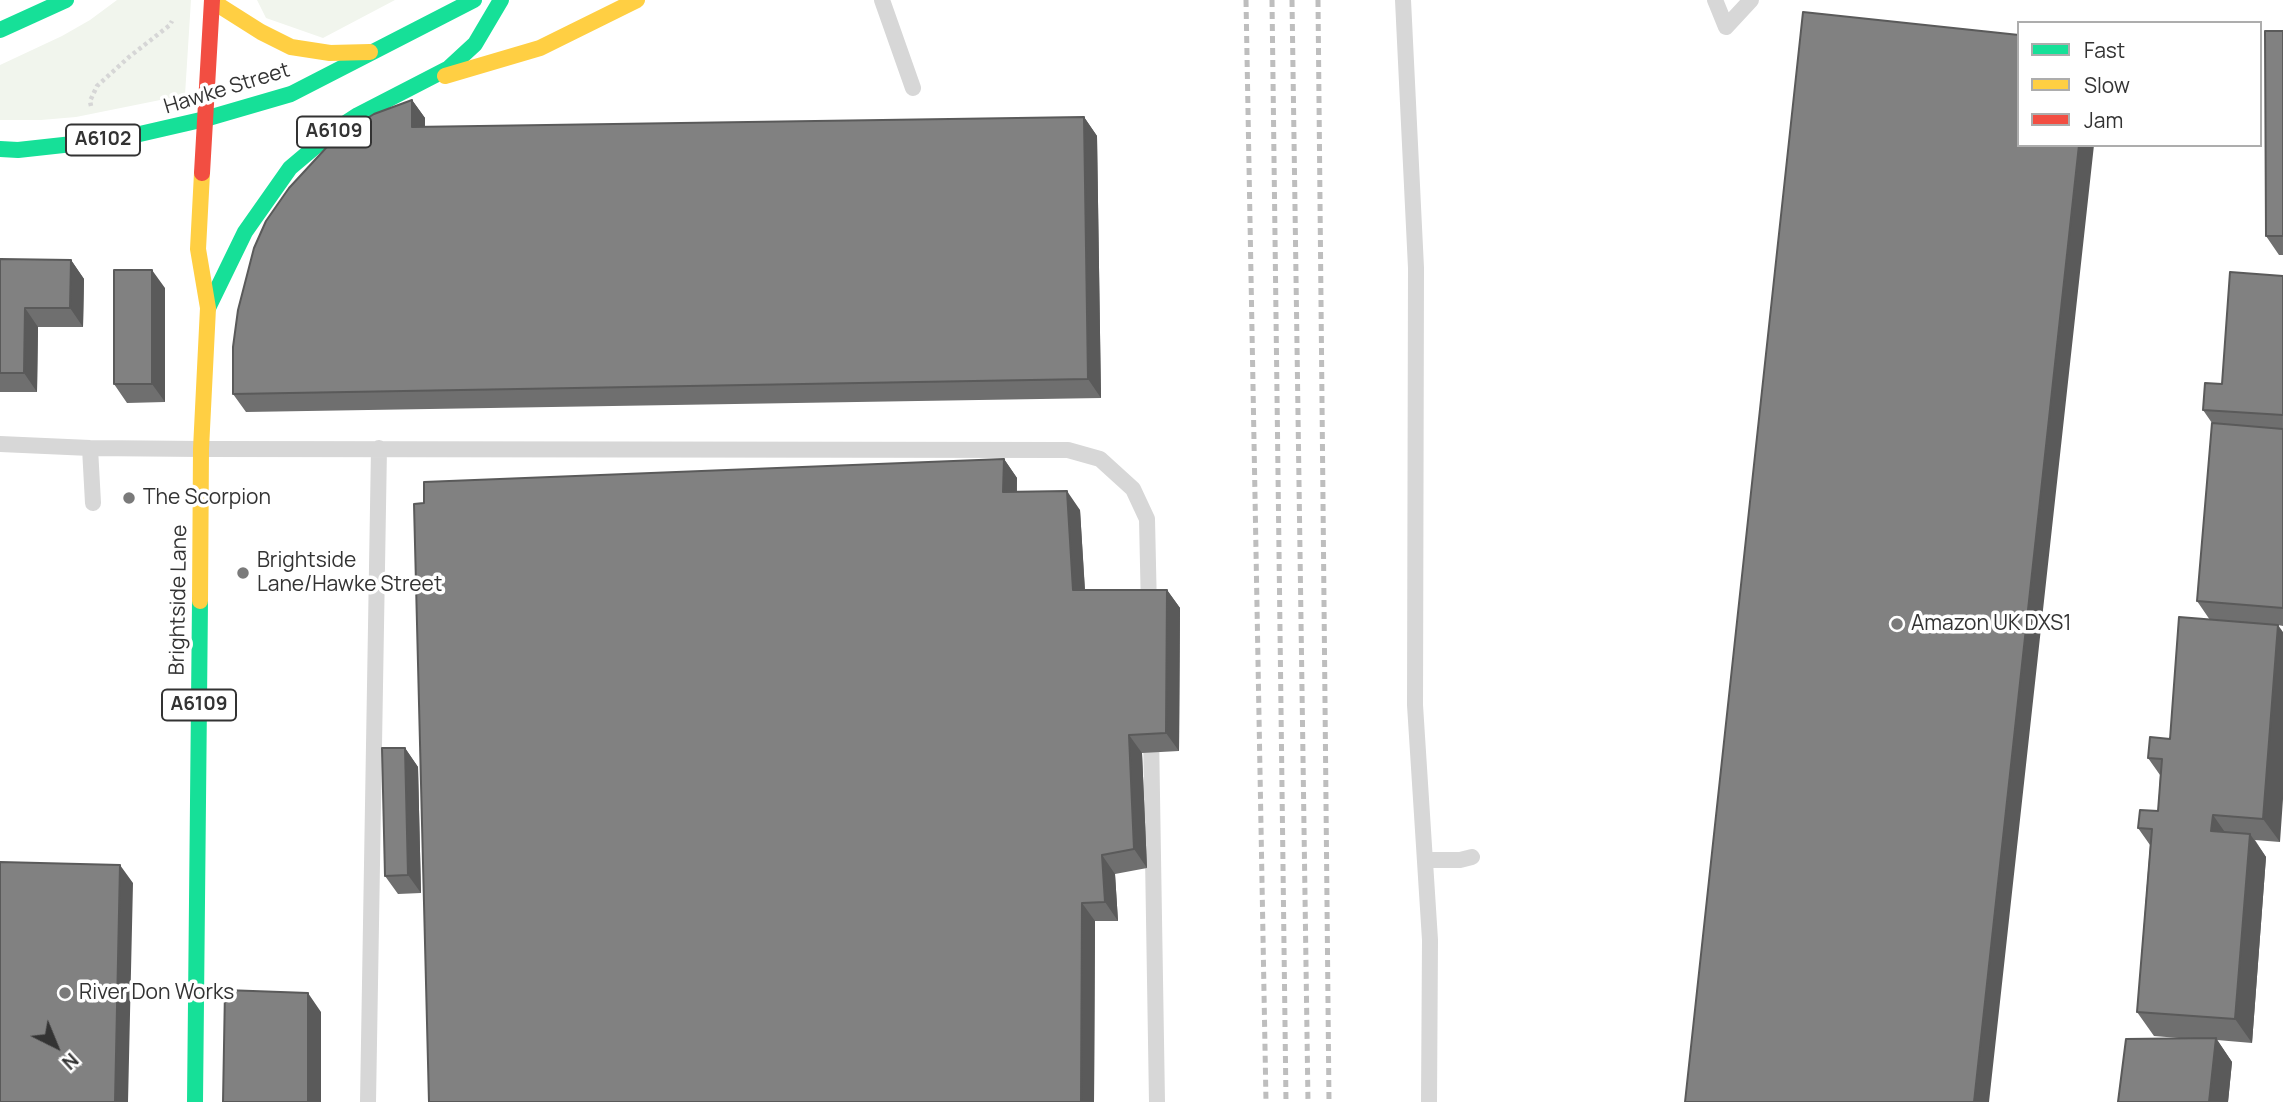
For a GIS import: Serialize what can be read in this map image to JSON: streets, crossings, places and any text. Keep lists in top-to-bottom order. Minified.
{"streets":{"main road":["Hawke Street","A6109","A6102","Brightside Lane"]},"crossings":[["Hawke Street","Brightside Lane"]],"places":["The Scorpion","Brightside Lane/Hawke Street","Amazon UK DXS1","River Don Works"],"legend":["Fast","Slow","Jam"],"north":"bottom right"}
